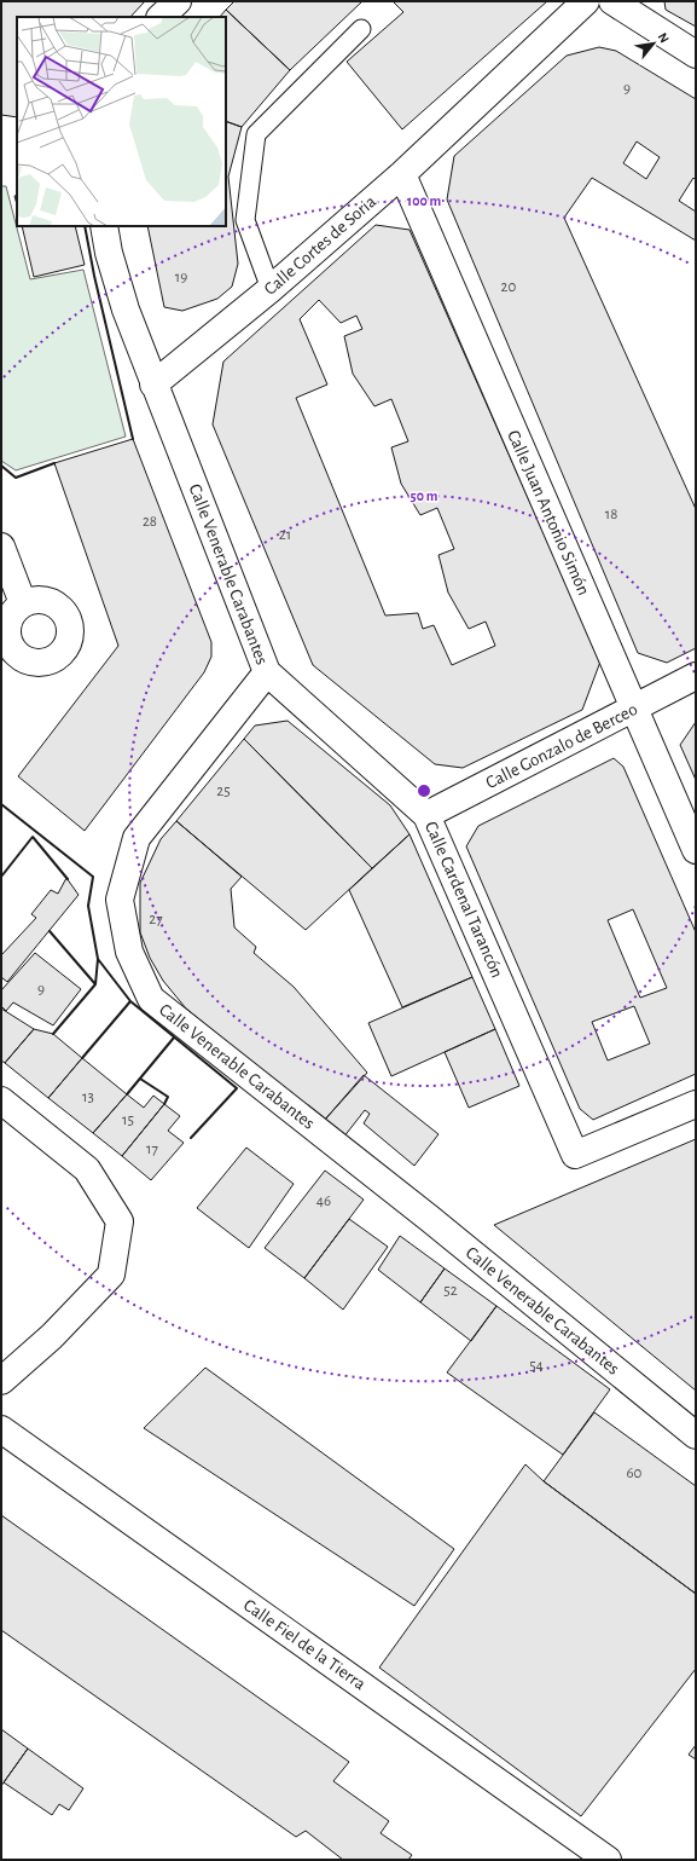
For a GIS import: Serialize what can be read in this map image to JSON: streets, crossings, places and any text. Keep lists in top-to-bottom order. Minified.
{"streets":{"street":["Calle Cortes de Soria","Calle Juan Antonio Simón","Calle Venerable Carabantes","Calle Gonzalo de Berceo","Calle Cardenal Tarancón","Calle Fiel de la Tierra"]},"crossings":[["Calle Cortes de Soria","Calle Juan Antonio Simón"],["Calle Cortes de Soria","Calle Venerable Carabantes"],["Calle Juan Antonio Simón","Calle Gonzalo de Berceo"],["Calle Venerable Carabantes","Calle Cardenal Tarancón"],["Calle Gonzalo de Berceo","Calle Cardenal Tarancón"]],"house_numbers":["9","19","20","18","28","21","25","27","9","13","15","17","46","52","54","60"],"north":"top right","rings":["100 m","50 m"]}
